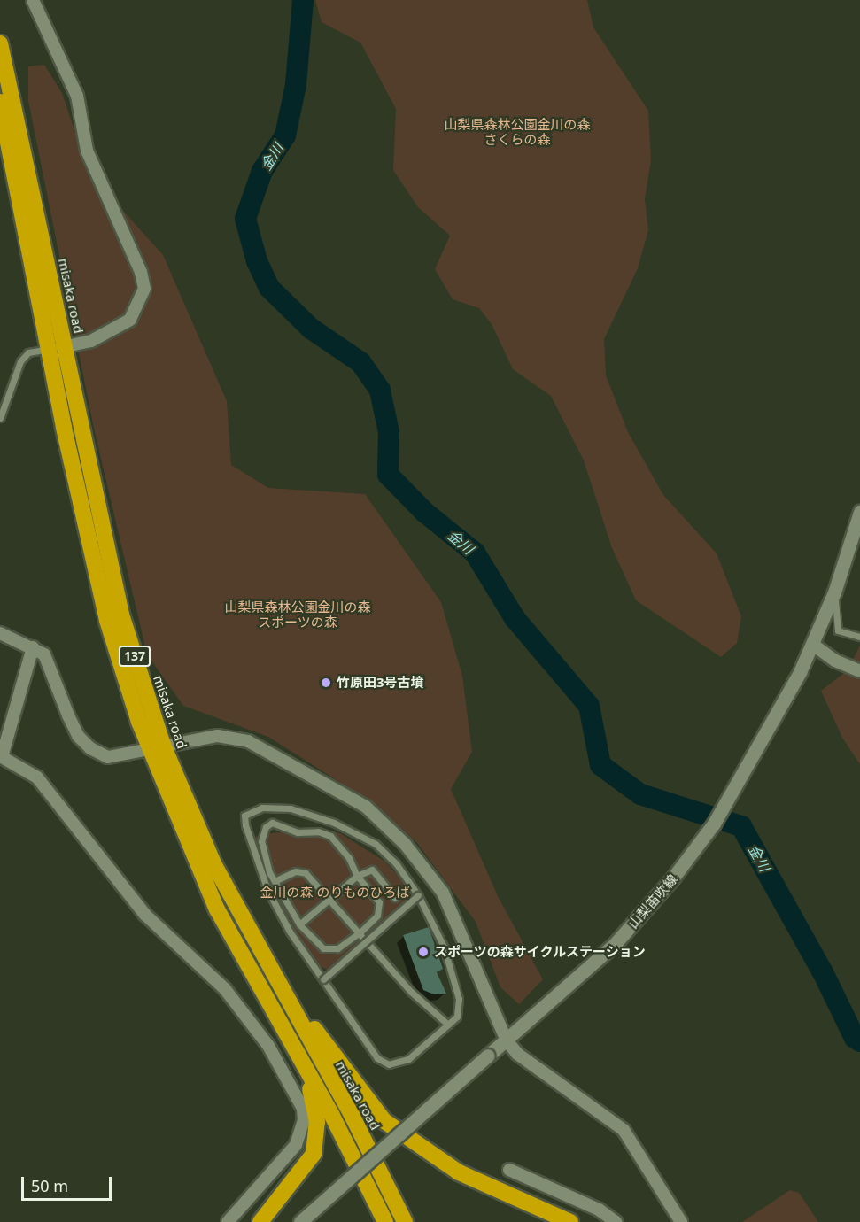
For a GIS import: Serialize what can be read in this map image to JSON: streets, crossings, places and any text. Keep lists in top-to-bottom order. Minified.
{"streets":{"highway":["misaka road","137"],"main road":["山梨笛吹線"]},"water":["金川"],"parks":["山梨県森林公園金川の森 さくらの森","山梨県森林公園金川の森 スポーツの森","金川の森 のりものひろば"],"places":["竹原田3号古墳","スポーツの森サイクルステーション"],"scale_bar":"50 m"}
